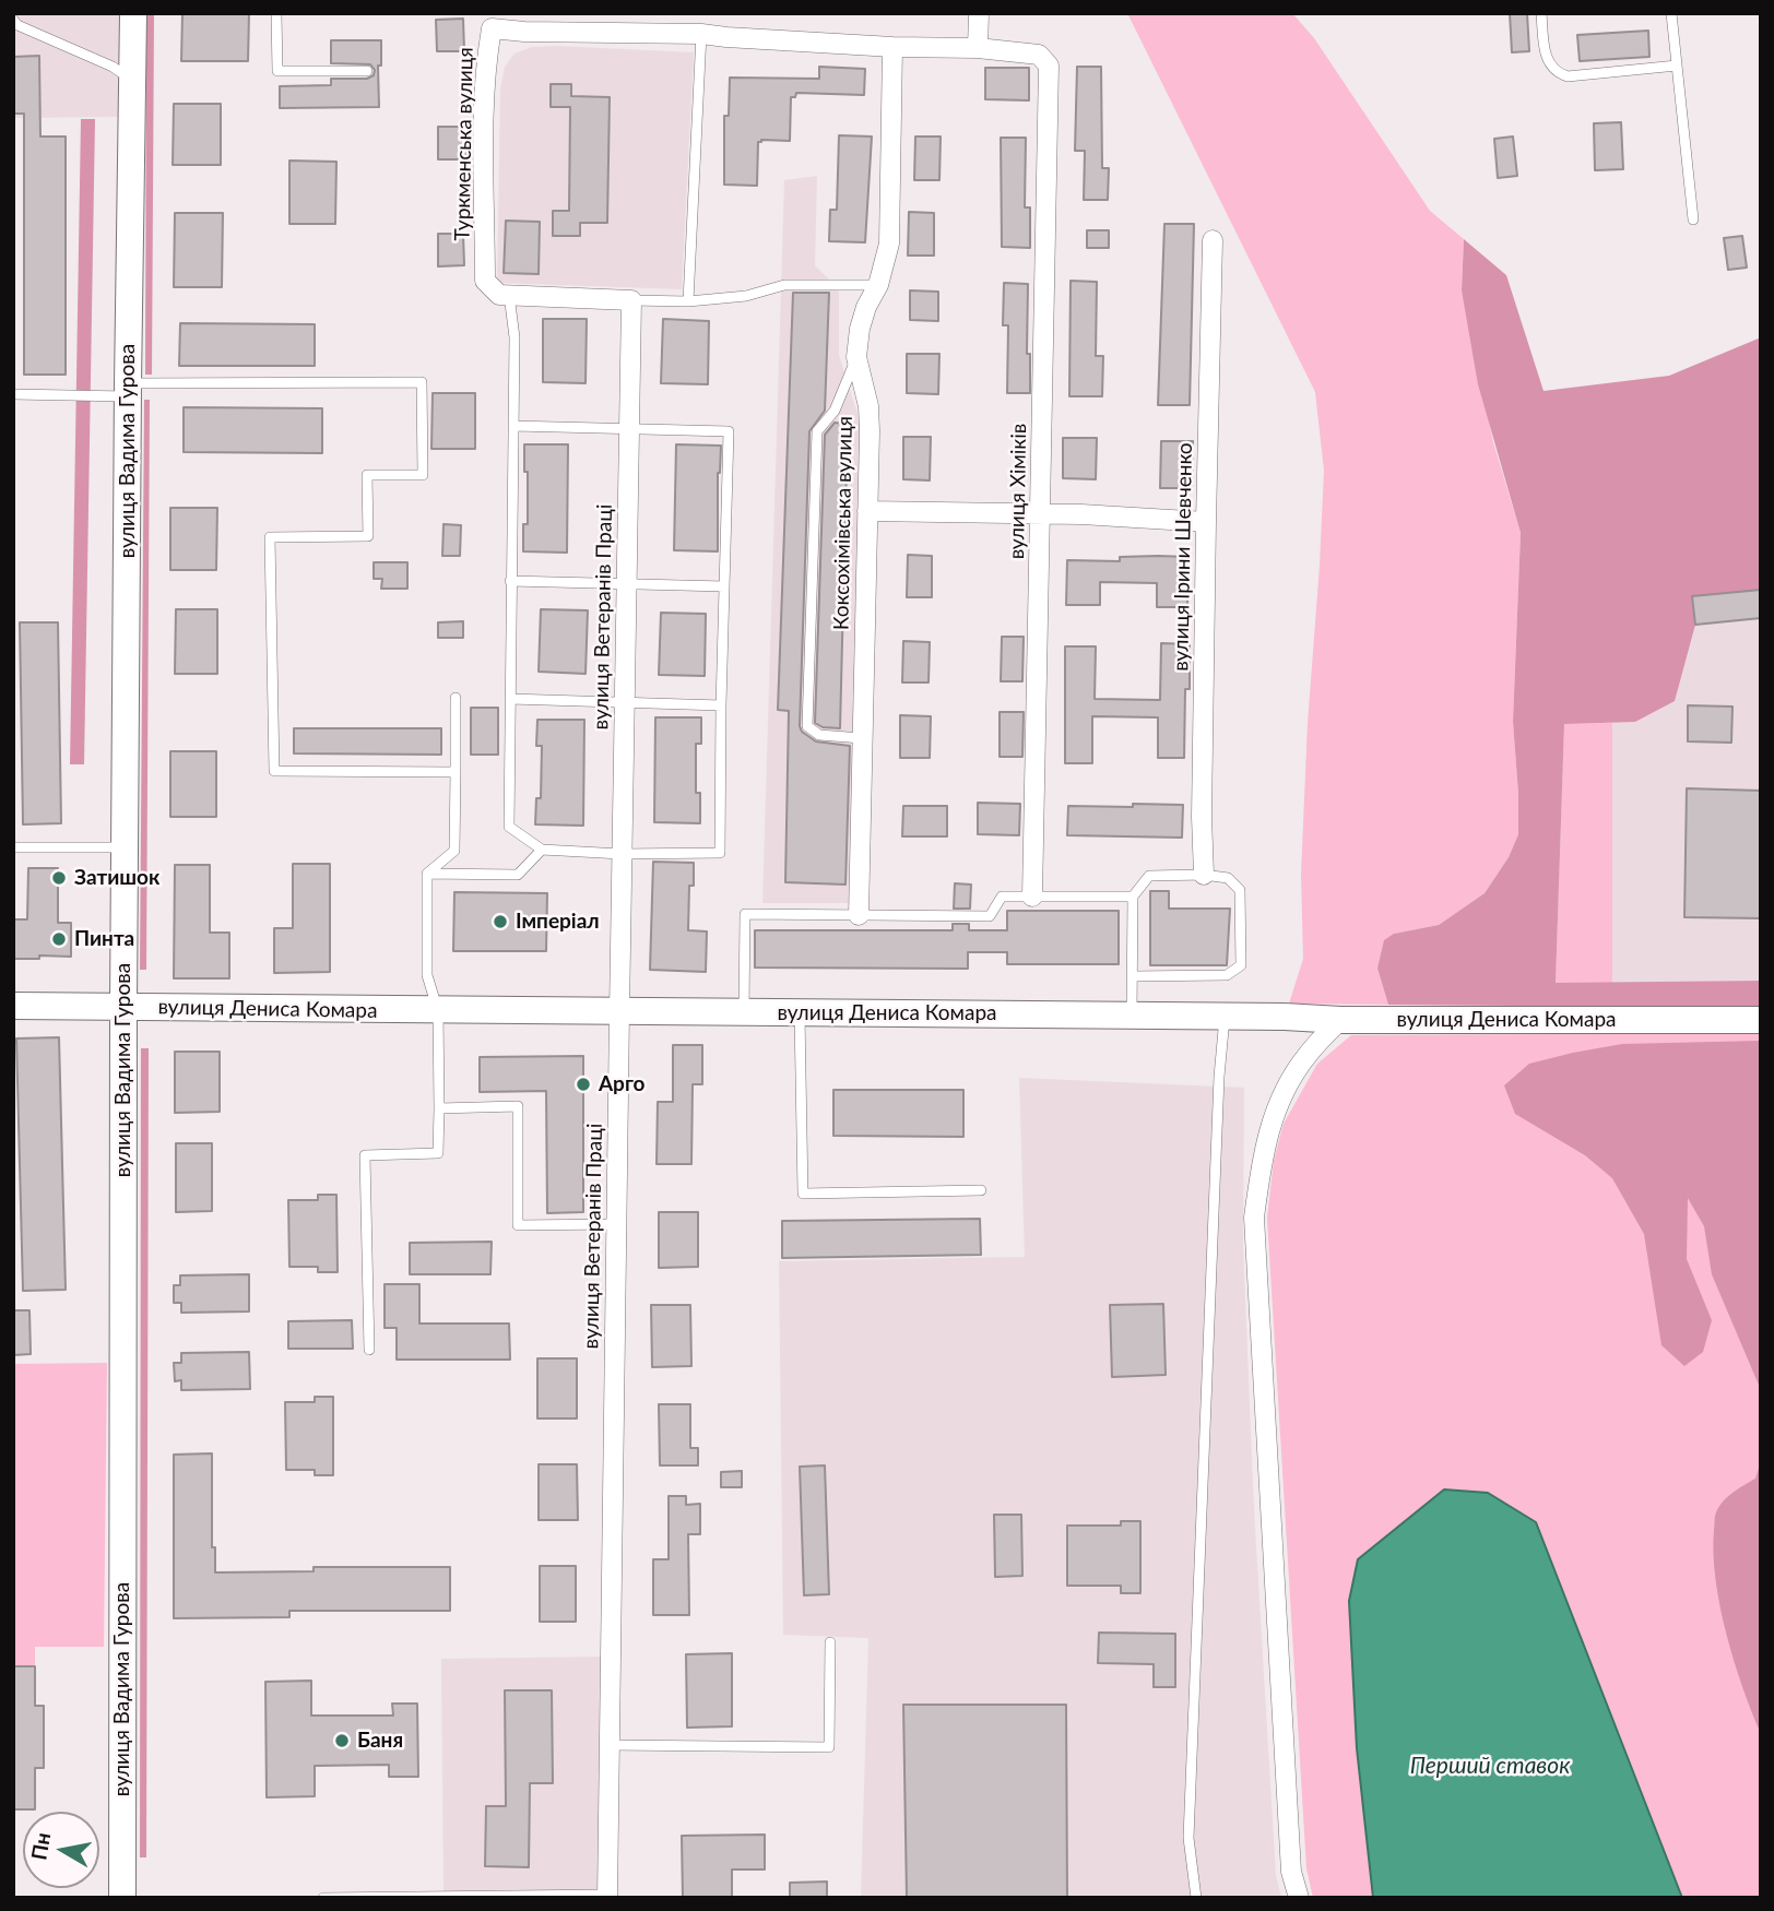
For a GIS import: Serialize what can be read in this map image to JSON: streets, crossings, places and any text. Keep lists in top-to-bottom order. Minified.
{"streets":{"street":["Туркменська вулиця","вулиця Вадима Гурова","вулиця Хіміків","Коксохімівська вулиця","вулиця Ірини Шевченко","вулиця Ветеранів Праці","вулиця Дениса Комара"]},"crossings":[["Туркменська вулиця","вулиця Хіміків"],["Туркменська вулиця","Коксохімівська вулиця"],["вулиця Вадима Гурова","вулиця Дениса Комара"],["вулиця Ветеранів Праці","вулиця Дениса Комара"]],"water":["Перший ставок"],"places":["Затишок","Імперіал","Пинта","Арго","Баня"],"north":"left"}
